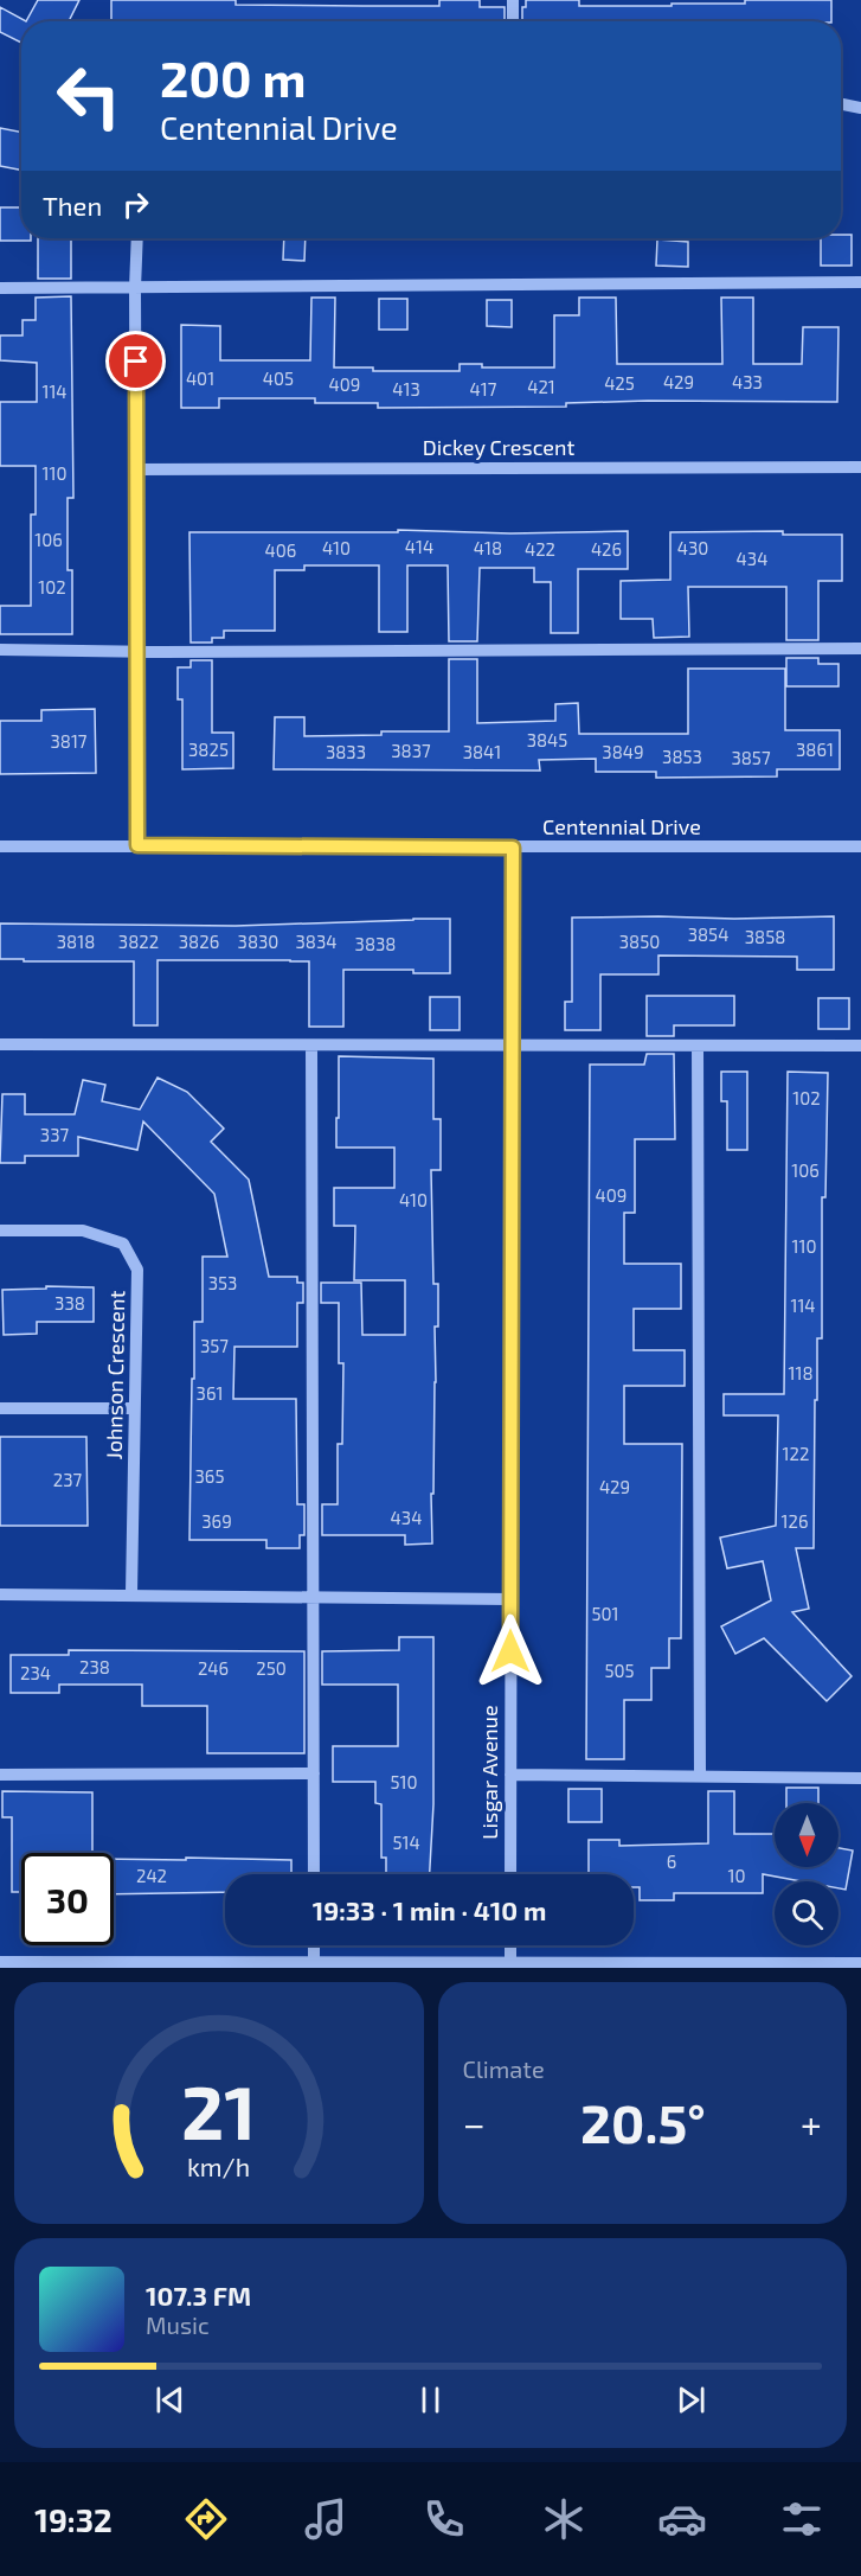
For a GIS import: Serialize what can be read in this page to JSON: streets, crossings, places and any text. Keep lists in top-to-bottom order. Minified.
{"streets":{"street":["Dickey Crescent","Centennial Drive","Johnson Crescent","Lisgar Avenue"]},"crossings":[["Centennial Drive","Lisgar Avenue"]],"house_numbers":["401","405","429","433","425","409","421","413","417","114","110","106","414","410","418","430","422","426","406","434","102","3845","3817","3825","3861","3837","3833","3841","3849","3853","3857","3854","3858","3818","3822","3826","3830","3834","3850","3838","102","337","106","409","410","110","353","338","114","357","118","361","122","365","237","429","434","369","126","501","238","246","250","505","234","510","514","6","242","10"],"north":"bottom","page":{"turn":["200 m","Centennial Drive"],"then":"Then","limit":"30","trip":"19:33 · 1 min · 410 m","tile":"Climate","heat":["−","20.5°","+"],"song":["107.3 FM","Music"],"tabs":"19:32","gauge":["21","km/h"]}}
